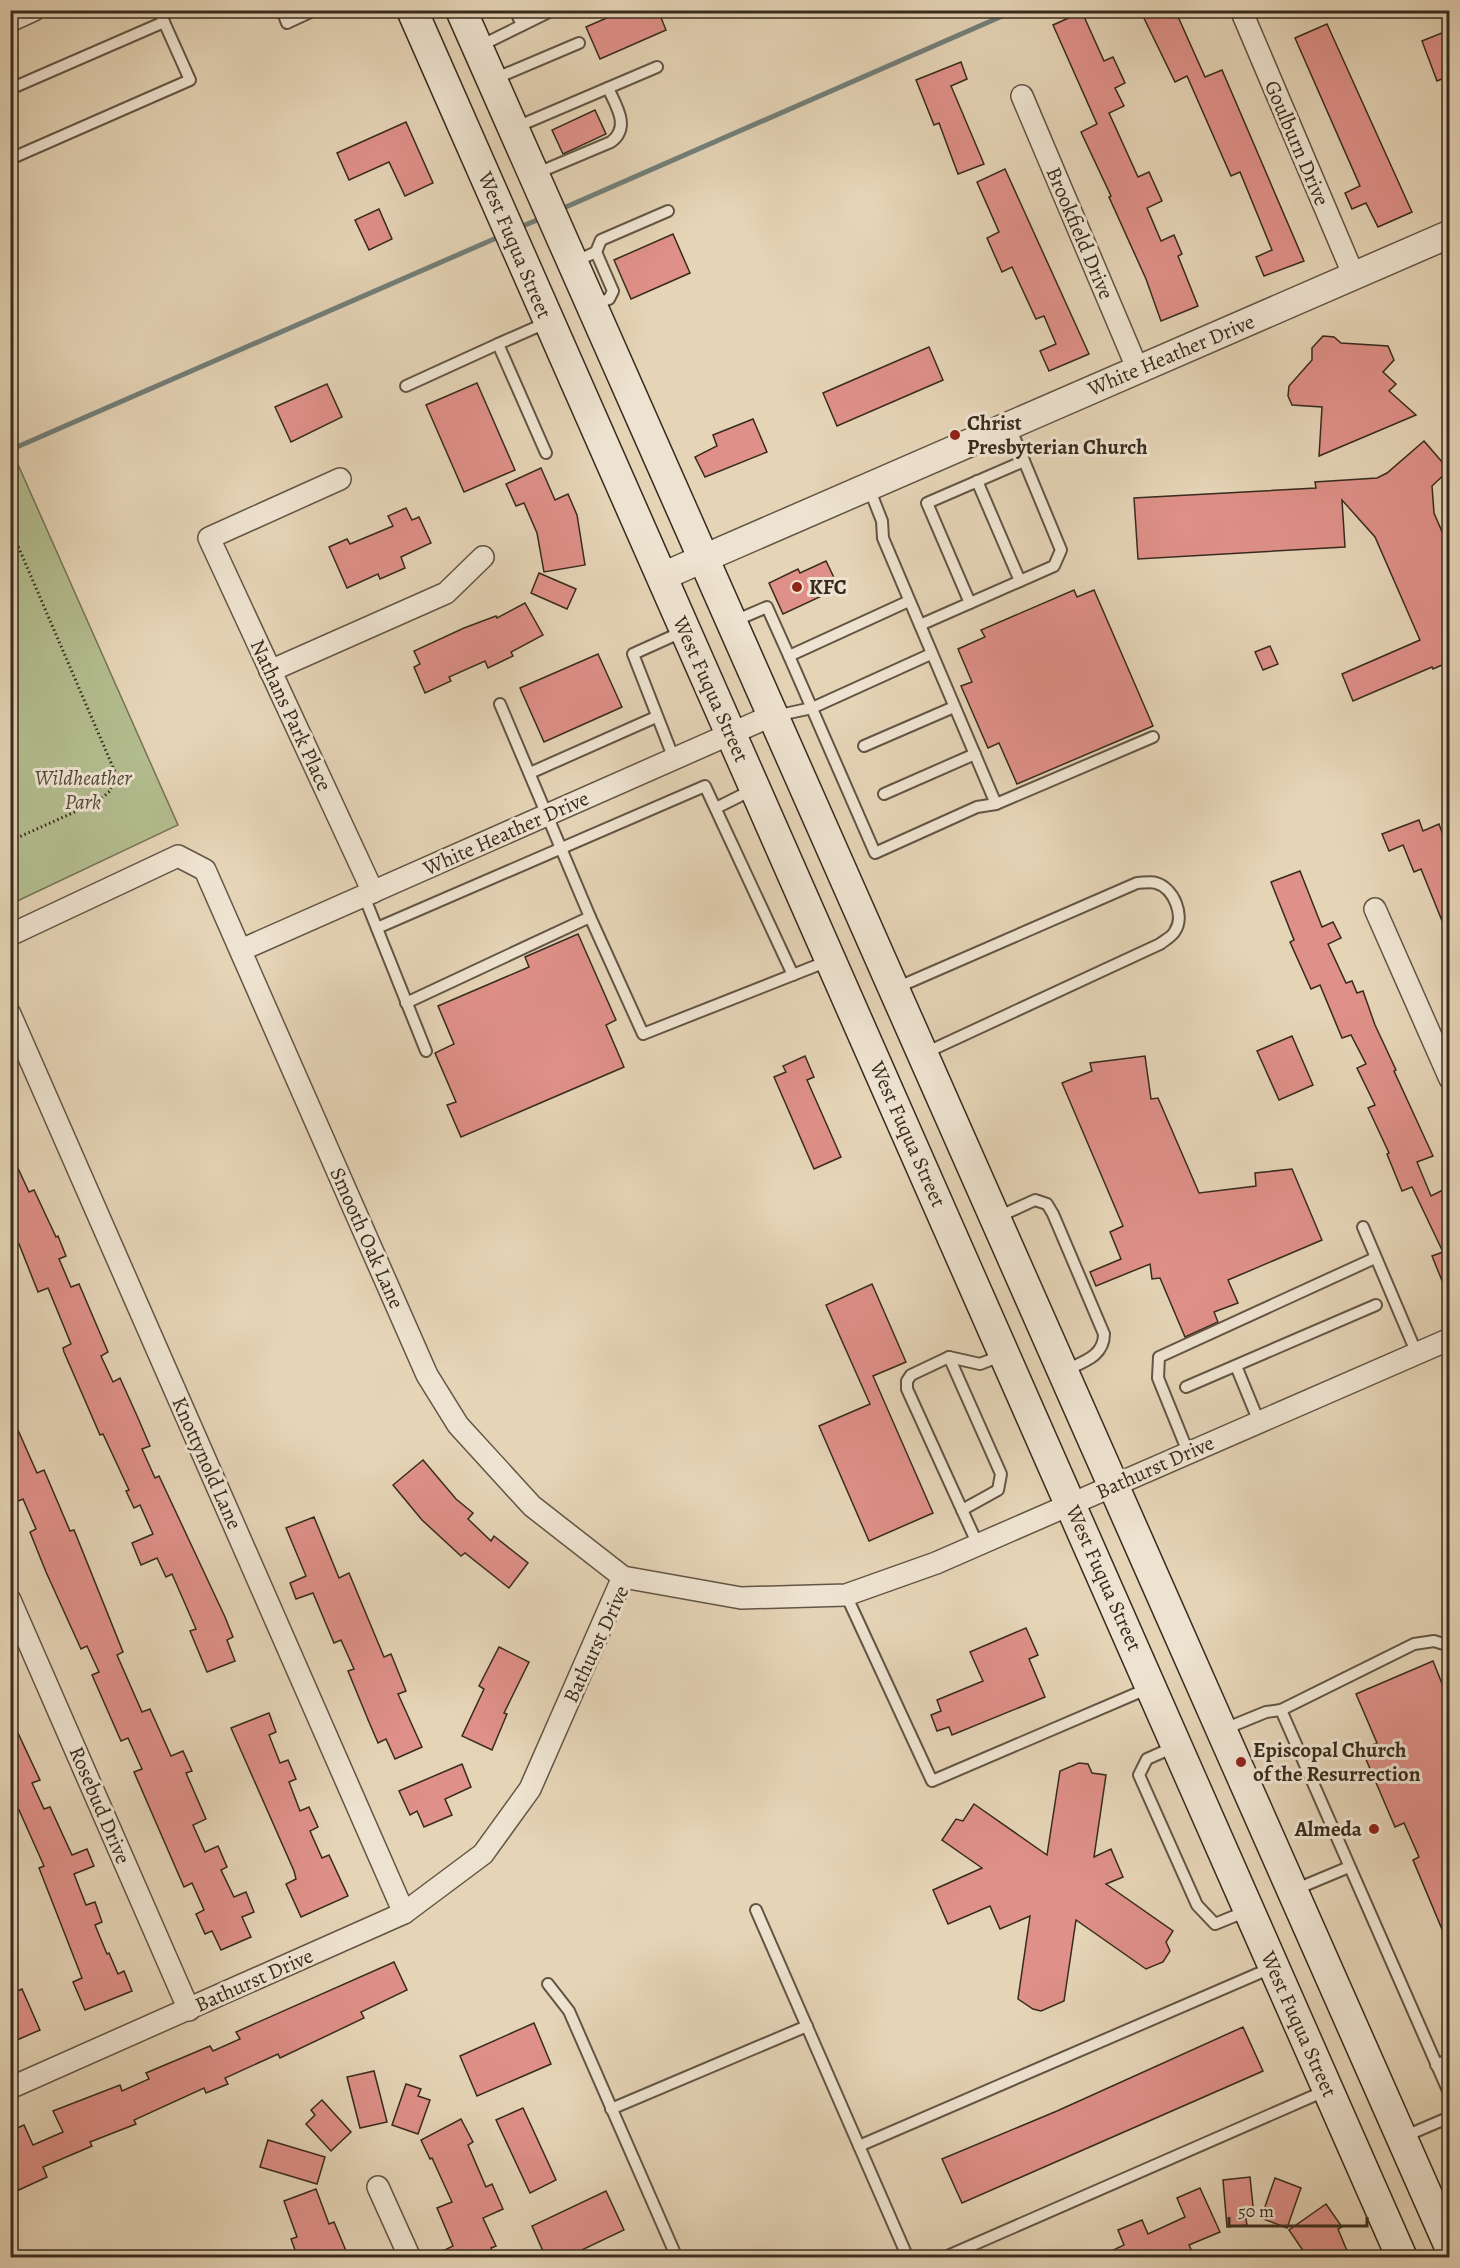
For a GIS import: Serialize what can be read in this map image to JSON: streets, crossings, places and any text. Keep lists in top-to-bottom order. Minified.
{"streets":{"main road":["West Fuqua Street"],"street":["Goulburn Drive","Brookfield Drive","White Heather Drive","Nathans Park Place","Smooth Oak Lane","Knottynold Lane","Bathurst Drive","Rosebud Drive"]},"crossings":[["Goulburn Drive","White Heather Drive"],["Brookfield Drive","White Heather Drive"],["West Fuqua Street","White Heather Drive"],["West Fuqua Street","Bathurst Drive"],["White Heather Drive","Nathans Park Place"],["White Heather Drive","Smooth Oak Lane"],["Smooth Oak Lane","Bathurst Drive"],["Knottynold Lane","Bathurst Drive"],["Bathurst Drive","Rosebud Drive"]],"parks":["Wildheather Park"],"places":["Christ Presbyterian Church","KFC","Episcopal Church of the Resurrection","Almeda"],"scale_bar":"50 m"}
